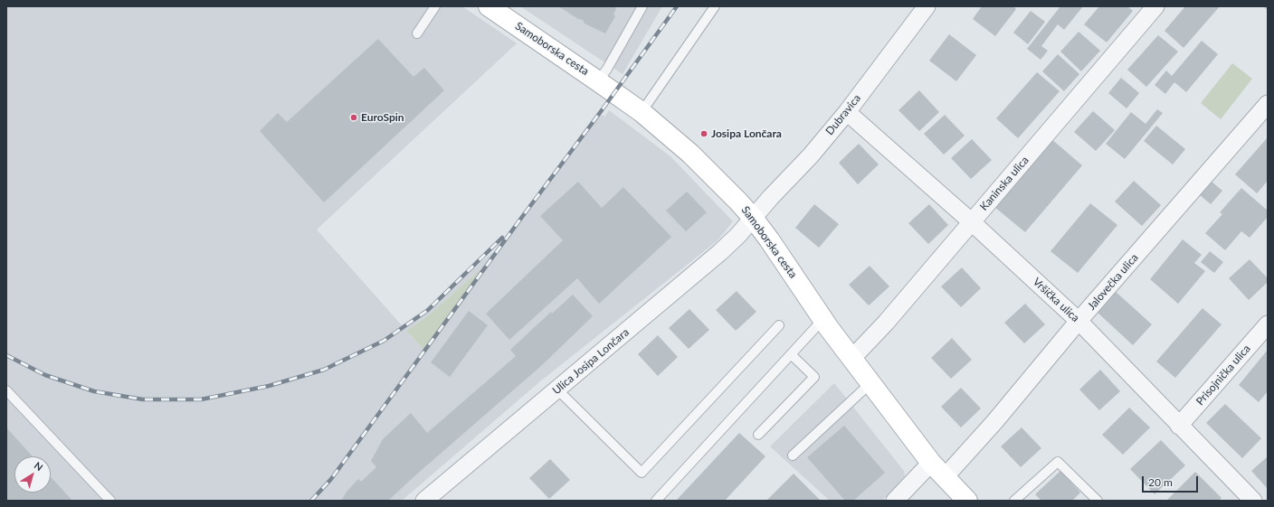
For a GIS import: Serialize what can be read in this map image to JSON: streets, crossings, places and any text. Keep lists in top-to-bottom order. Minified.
{"streets":{"street":["Samoborska cesta","Dubravica","Kaninska ulica","Jalovečka ulica","Vršička ulica","Ulica Josipa Lončara","Prisojnička ulica"]},"crossings":[["Samoborska cesta","Dubravica"],["Samoborska cesta","Kaninska ulica"],["Samoborska cesta","Jalovečka ulica"],["Samoborska cesta","Ulica Josipa Lončara"],["Dubravica","Vršička ulica"],["Dubravica","Ulica Josipa Lončara"],["Kaninska ulica","Vršička ulica"],["Jalovečka ulica","Vršička ulica"],["Vršička ulica","Prisojnička ulica"]],"places":["EuroSpin","Josipa Lončara"],"scale_bar":"20 m","north":"top right"}
